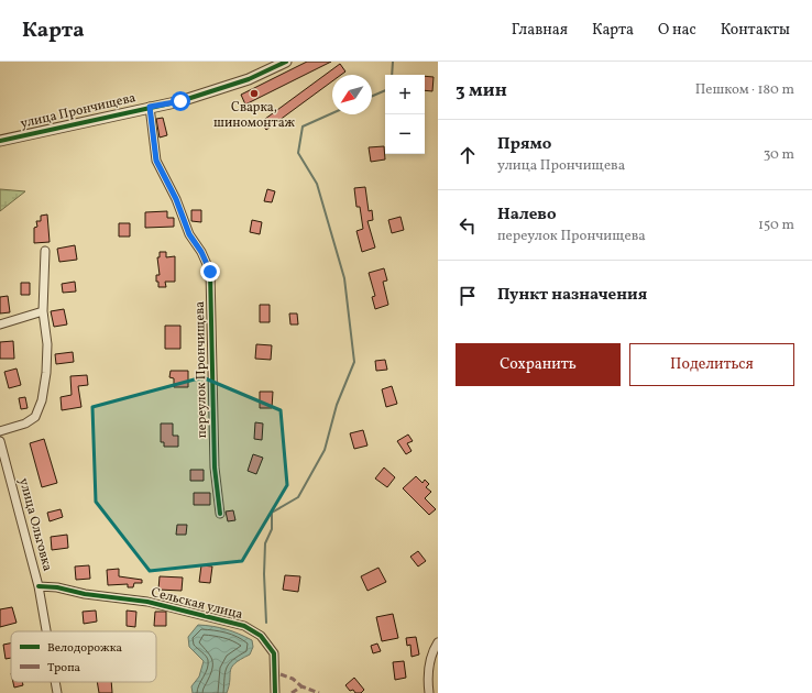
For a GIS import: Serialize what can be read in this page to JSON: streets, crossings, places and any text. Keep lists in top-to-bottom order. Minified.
{"streets":{"street":["улица Прончищева","переулок Прончищева","улица Ольговка","Сельская улица"]},"crossings":[["улица Прончищева","переулок Прончищева"],["улица Ольговка","Сельская улица"]],"places":["Сварка, шиномонтаж"],"legend":["Велодорожка","Тропа"],"north":"bottom left","page":{"header":"Карта","nav":["Главная","Карта","О нас","Контакты"],"heading":["3 мин","Пешком · 180 m"],"map_buttons":["+","−"],"list":[["Прямо","улица Прончищева","30 m"],["Налево","переулок Прончищева","150 m"],"Пункт назначения"],"buttons":["Сохранить","Поделиться"]}}
